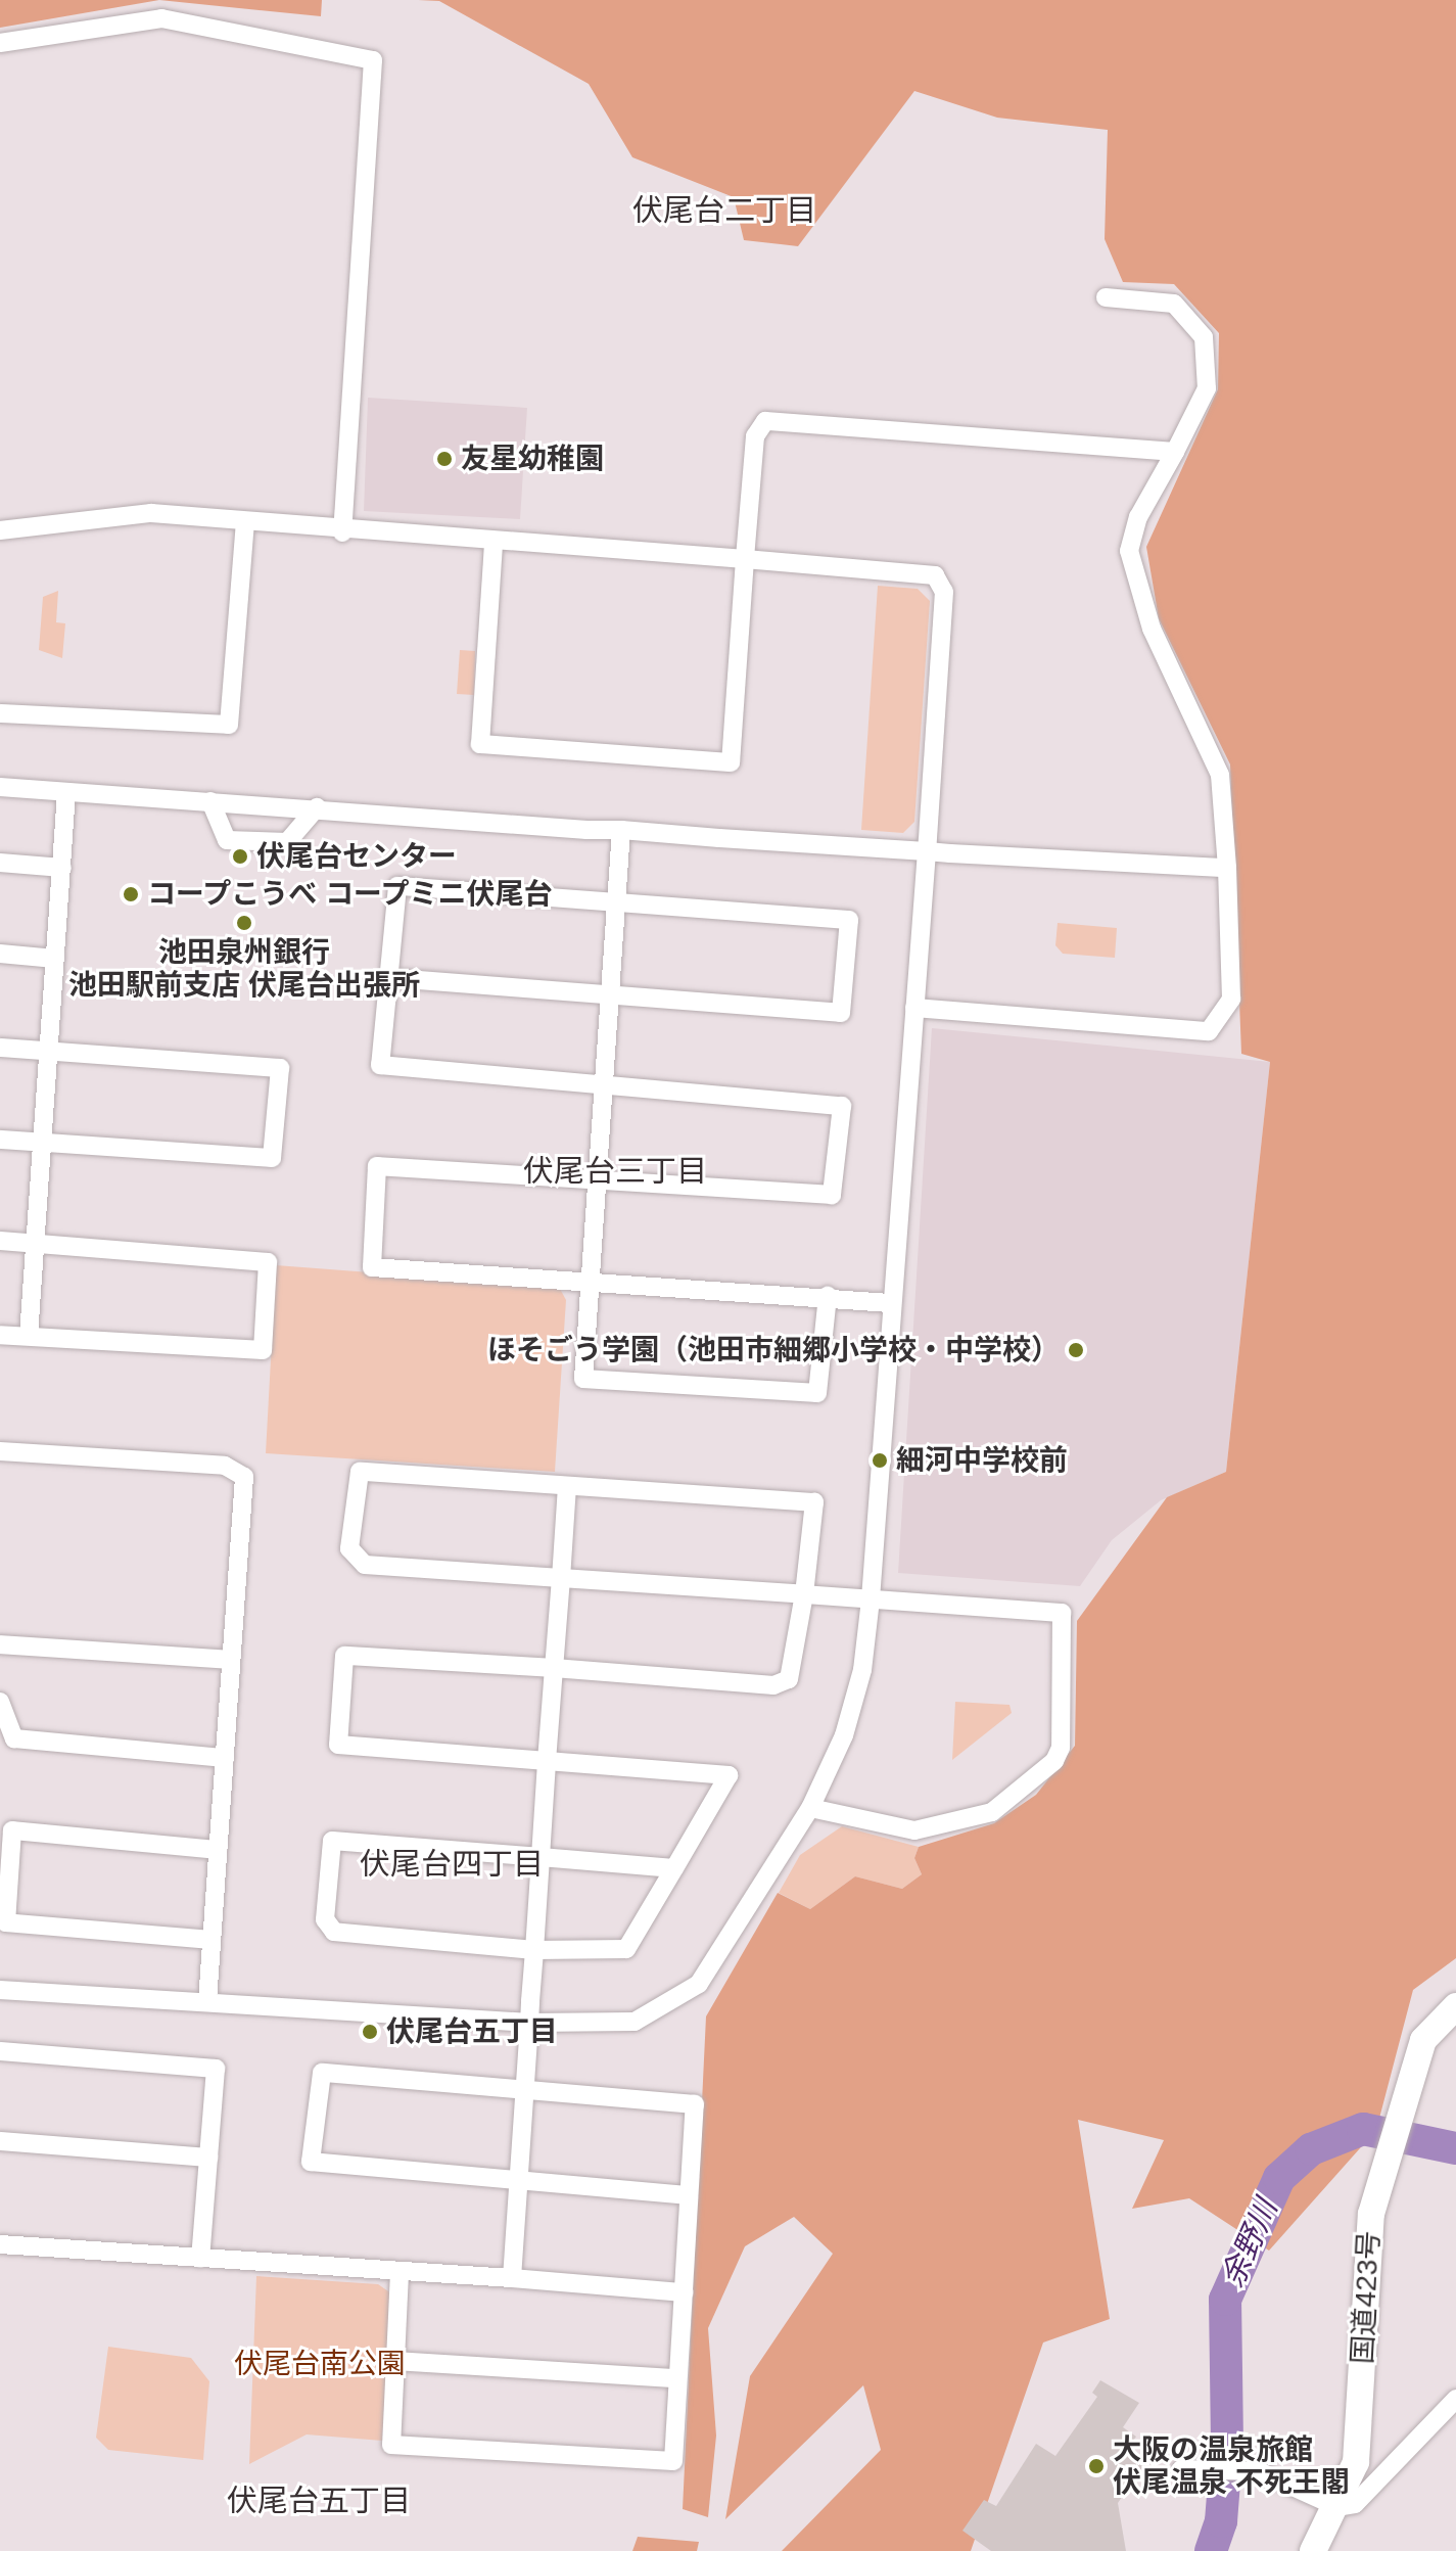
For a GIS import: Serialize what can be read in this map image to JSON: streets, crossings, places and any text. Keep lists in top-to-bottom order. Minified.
{"streets":{"highway":["国道423号"]},"districts":["伏尾台二丁目","伏尾台三丁目","伏尾台四丁目","伏尾台五丁目"],"water":["余野川"],"parks":["伏尾台南公園"],"places":["友星幼稚園","伏尾台センター","コープこうべ コープミニ伏尾台","池田泉州銀行 池田駅前支店 伏尾台出張所","ほそごう学園（池田市細郷小学校・中学校）","細河中学校前","伏尾台五丁目","大阪の温泉旅館 伏尾温泉 不死王閣"]}
